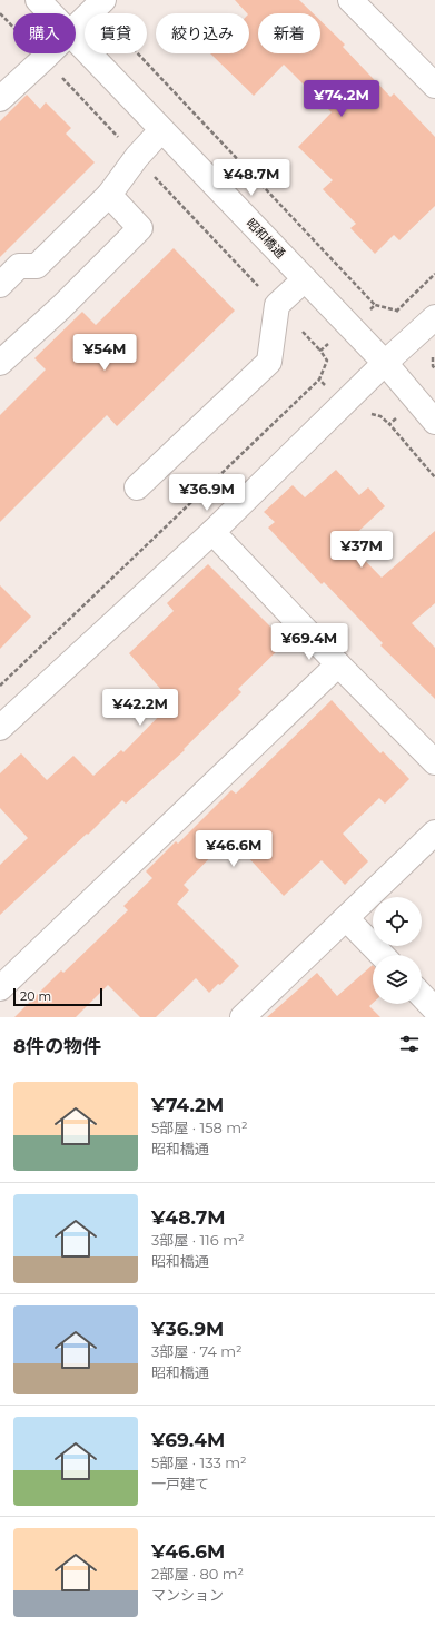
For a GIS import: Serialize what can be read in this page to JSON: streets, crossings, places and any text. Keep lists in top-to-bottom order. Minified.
{"streets":{"street":["昭和橋通"]},"scale_bar":"20 m","page":{"chip":["購入","賃貸","絞り込み","新着"],"price":["¥74.2M","¥48.7M","¥54M","¥36.9M","¥37M","¥69.4M","¥42.2M","¥46.6M"],"scale":"20 m","heading":"8件の物件","list":[{"name":"¥74.2M","note":"5部屋 · 158 m² · 昭和橋通"},{"name":"¥48.7M","note":"3部屋 · 116 m² · 昭和橋通"},{"name":"¥36.9M","note":"3部屋 · 74 m² · 昭和橋通"},{"name":"¥69.4M","note":"5部屋 · 133 m² · 一戸建て"},{"name":"¥46.6M","note":"2部屋 · 80 m² · マンション"}]}}
